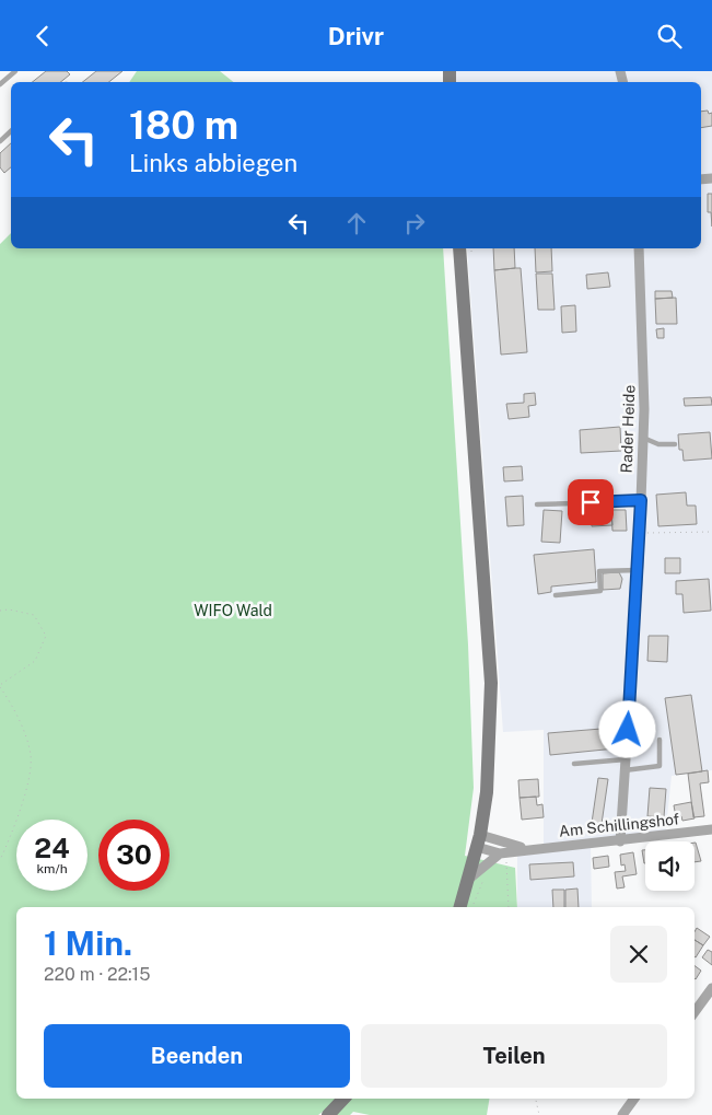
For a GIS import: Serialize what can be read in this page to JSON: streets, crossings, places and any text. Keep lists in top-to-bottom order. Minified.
{"streets":{"street":["Rader Heide","Am Schillingshof"]},"crossings":[["Rader Heide","Am Schillingshof"]],"parks":["WIFO Wald"],"page":{"header":"Drivr","turn":["180 m","Links abbiegen"],"speed":"24 km/h","limit":"30","heading":["1 Min.","220 m · 22:15"],"buttons":["Beenden","Teilen"]}}
